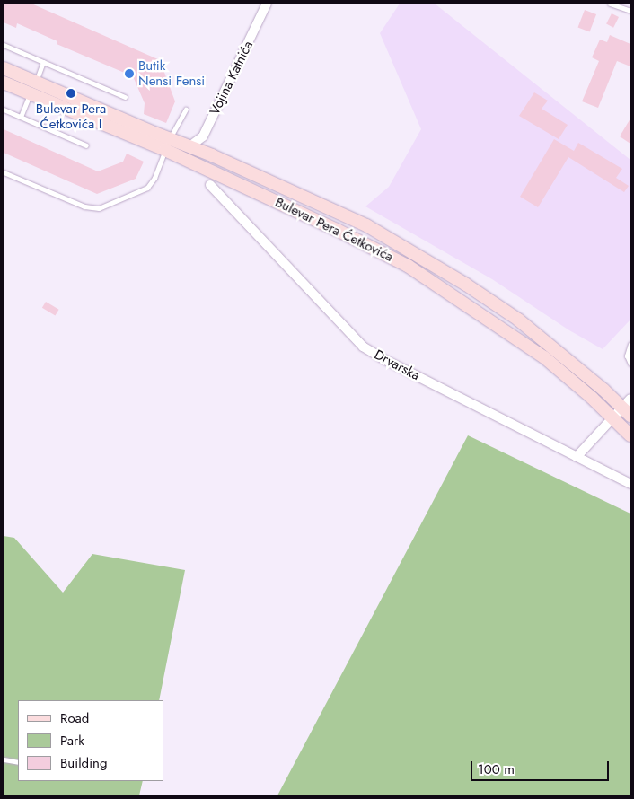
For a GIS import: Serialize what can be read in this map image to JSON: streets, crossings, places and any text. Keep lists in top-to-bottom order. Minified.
{"streets":{"main road":["Bulevar Pera Ćetkovića"],"street":["Vojina Katnića","Drvarska"]},"crossings":[["Vojina Katnića","Bulevar Pera Ćetkovića"]],"places":["Butik Nensi Fensi","Bulevar Pera Ćetkovića I"],"legend":["Road","Park","Building"],"scale_bar":"100 m"}
